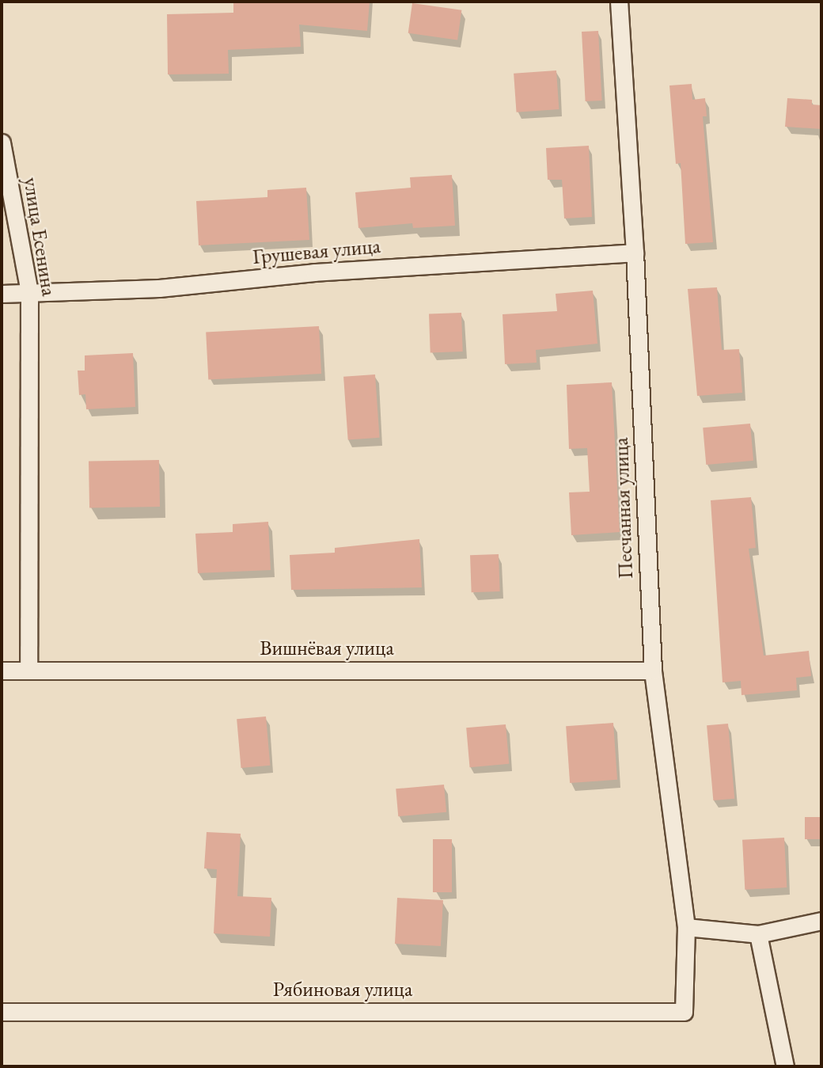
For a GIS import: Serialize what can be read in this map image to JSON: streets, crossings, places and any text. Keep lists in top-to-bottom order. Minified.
{"streets":{"street":["улица Есенина","Грушевая улица","Песчанная улица","Вишнёвая улица","Рябиновая улица"]},"crossings":[["улица Есенина","Грушевая улица"],["улица Есенина","Вишнёвая улица"],["Грушевая улица","Песчанная улица"],["Песчанная улица","Вишнёвая улица"],["Песчанная улица","Рябиновая улица"]]}
